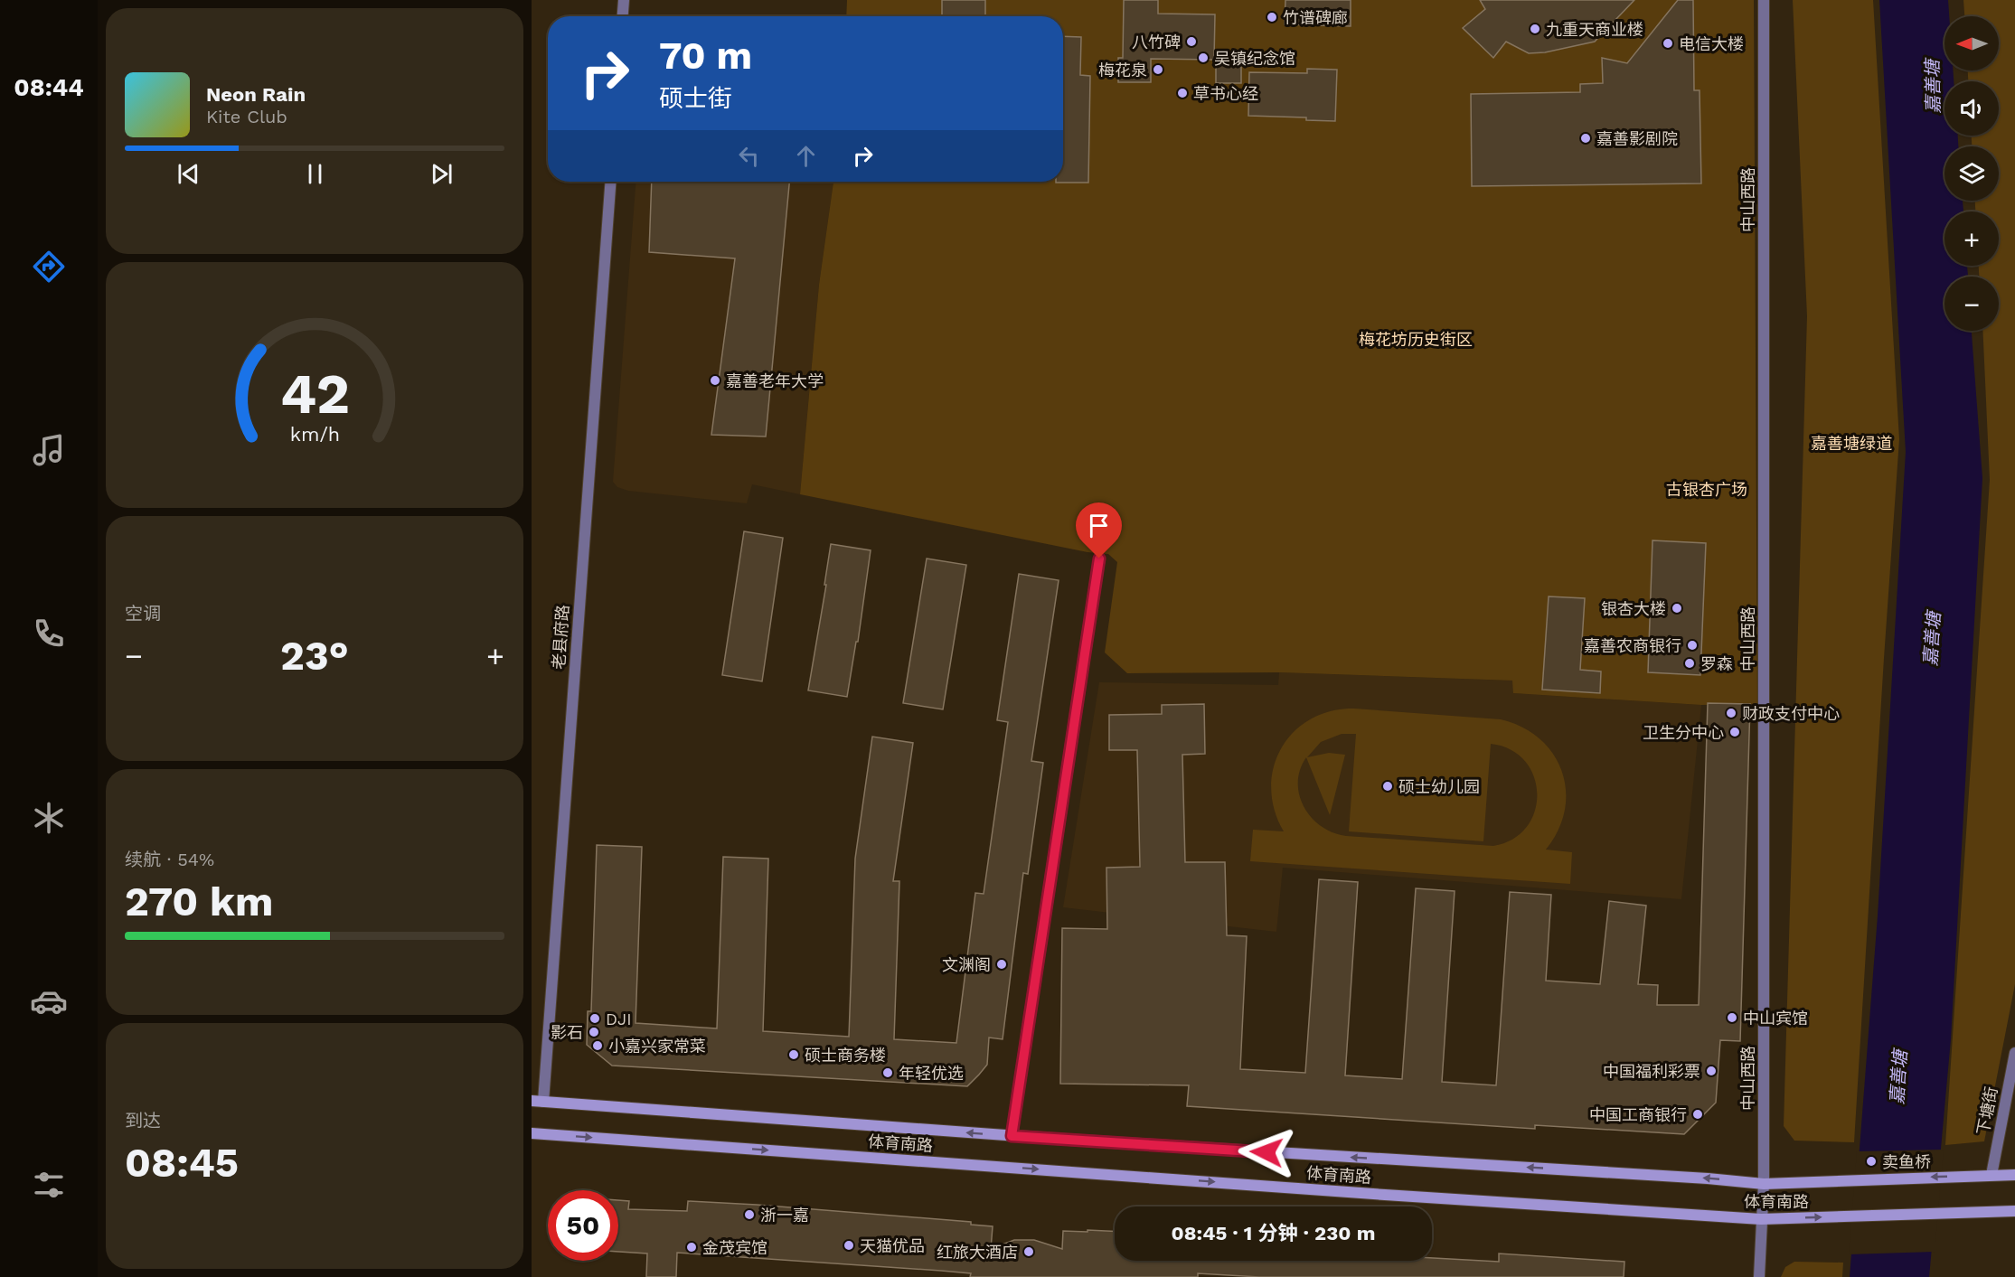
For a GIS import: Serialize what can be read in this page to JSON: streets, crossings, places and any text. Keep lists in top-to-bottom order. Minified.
{"streets":{"main road":["体育南路"],"street":["中山西路","老县府路","下塘街"]},"crossings":[["中山西路","体育南路"],["老县府路","体育南路"],["下塘街","体育南路"]],"water":["嘉善塘"],"parks":["梅花坊历史街区","嘉善塘绿道","古银杏广场"],"places":["竹谱碑廊","九重天商业楼","八竹碑","电信大楼","吴镇纪念馆","梅花泉","草书心经","嘉善影剧院","嘉善老年大学","银杏大楼","嘉善农商银行","罗森","财政支付中心","卫生分中心","硕士幼儿园","文渊阁","中山宾馆","DJI","影石","小嘉兴家常菜","硕士商务楼","中国福利彩票","年轻优选","中国工商银行","卖鱼桥","浙一嘉","天猫优品","金茂宾馆","红旅大酒店"],"north":"left","page":{"tabs":"08:44","map_buttons":["+","−"],"turn":["70 m","硕士街"],"song":["Neon Rain","Kite Club"],"tile":["空调",["续航 · 54%","270 km"],["到达","08:45"]],"heat":["−","23°","+"],"limit":"50","trip":"08:45 · 1 分钟 · 230 m","gauge":["42","km/h"]}}
